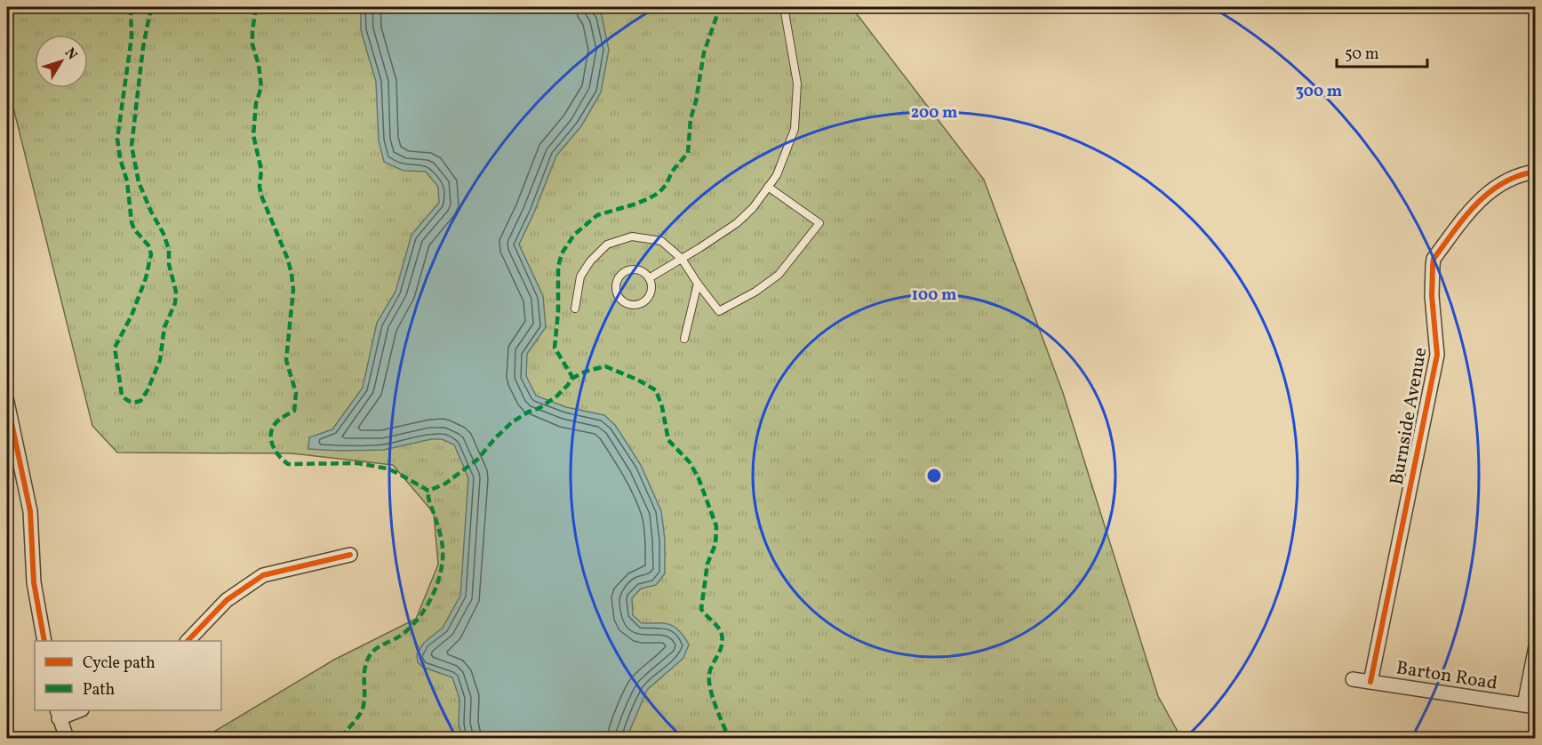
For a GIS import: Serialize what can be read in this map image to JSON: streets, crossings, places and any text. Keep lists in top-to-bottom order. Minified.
{"streets":{"street":["Burnside Avenue","Barton Road"]},"crossings":[["Burnside Avenue","Barton Road"]],"legend":["Cycle path","Path"],"scale_bar":"50 m","north":"top right","rings":["300 m","200 m","100 m"]}
